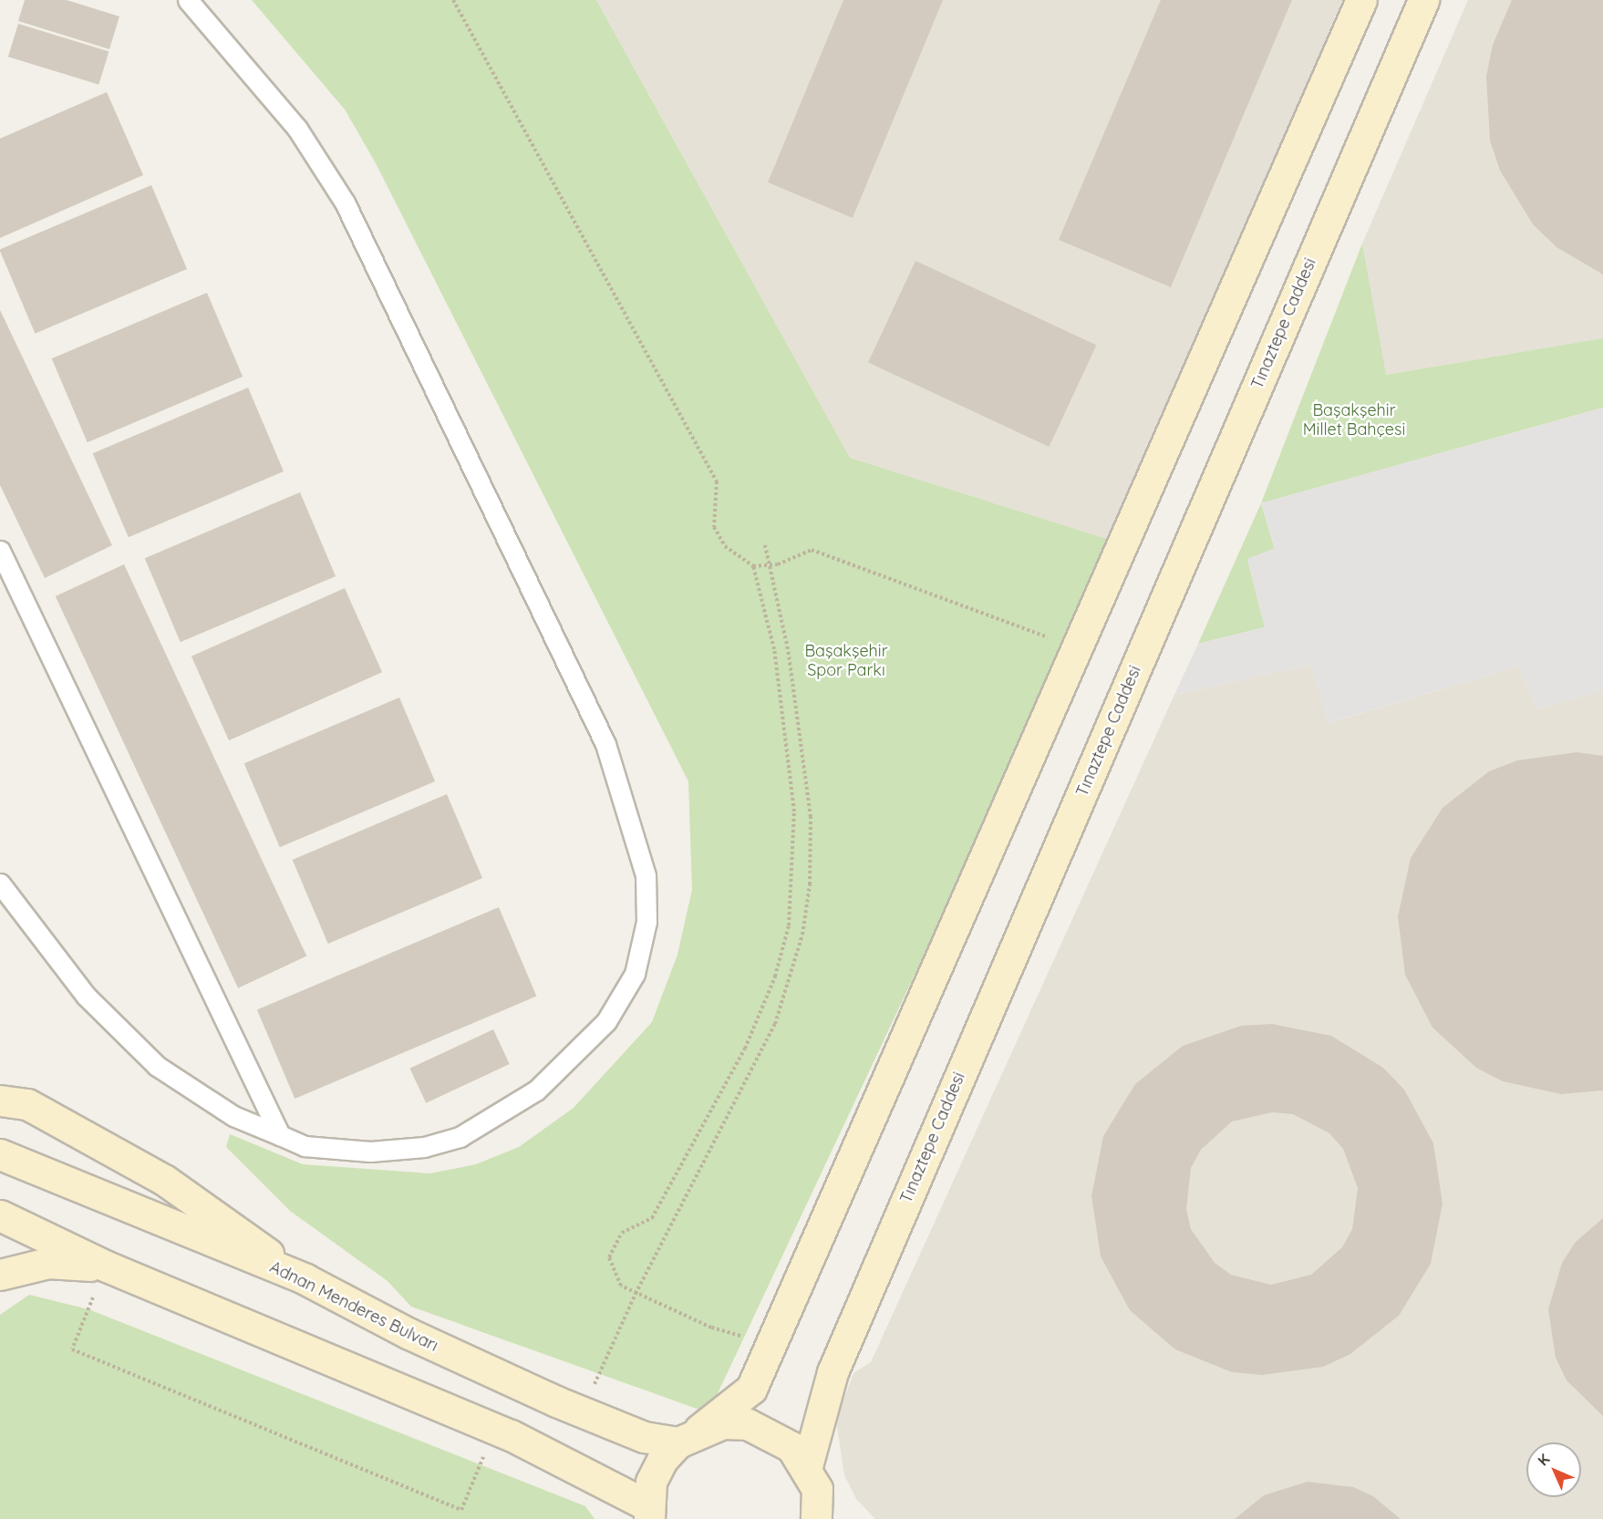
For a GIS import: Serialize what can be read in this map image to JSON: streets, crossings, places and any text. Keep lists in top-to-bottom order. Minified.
{"streets":{"street":["Tınaztepe Caddesi","Adnan Menderes Bulvarı"]},"crossings":[["Tınaztepe Caddesi","Adnan Menderes Bulvarı"]],"parks":["Başakşehir Millet Bahçesi","Başakşehir Spor Parkı"],"north":"top left"}
